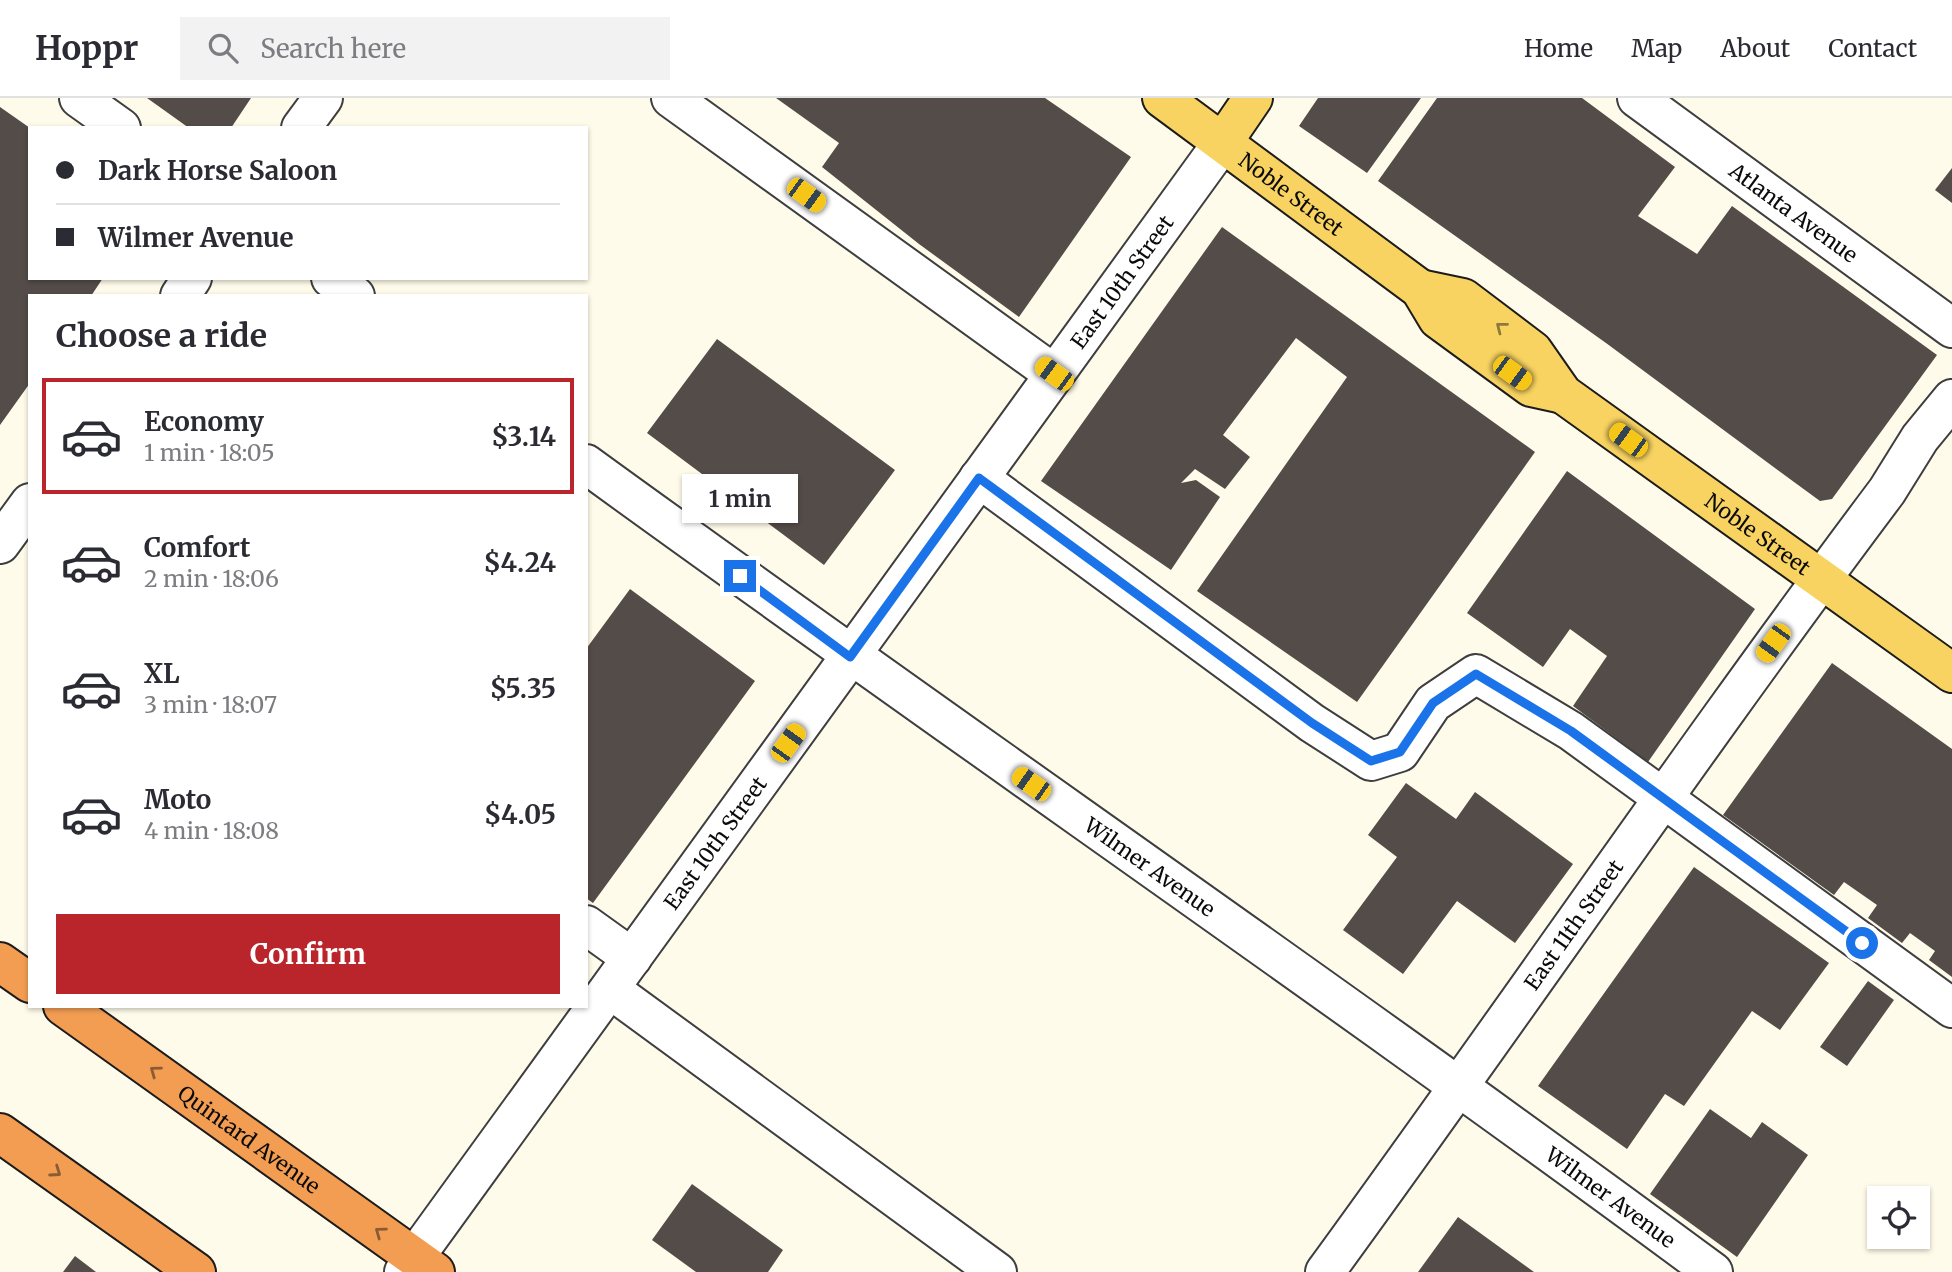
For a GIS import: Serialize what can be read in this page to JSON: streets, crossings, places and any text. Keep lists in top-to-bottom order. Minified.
{"streets":{"highway":["Quintard Avenue"],"main road":["Noble Street"],"street":["Atlanta Avenue","East 10th Street","Wilmer Avenue","East 11th Street"]},"crossings":[["Noble Street","East 10th Street"],["Noble Street","East 11th Street"],["East 10th Street","Wilmer Avenue"],["East 10th Street","Quintard Avenue"],["Wilmer Avenue","East 11th Street"]],"page":{"header":"Hoppr","search":"Search here","nav":["Home","Map","About","Contact"],"banner":["Dark Horse Saloon","Wilmer Avenue"],"heading":"Choose a ride","list":[{"name":"Economy","note":"1 min · 18:05","value":"$3.14"},{"name":"Comfort","note":"2 min · 18:06","value":"$4.24"},{"name":"XL","note":"3 min · 18:07","value":"$5.35"},{"name":"Moto","note":"4 min · 18:08","value":"$4.05"}],"bubble":"1 min","buttons":"Confirm"}}
